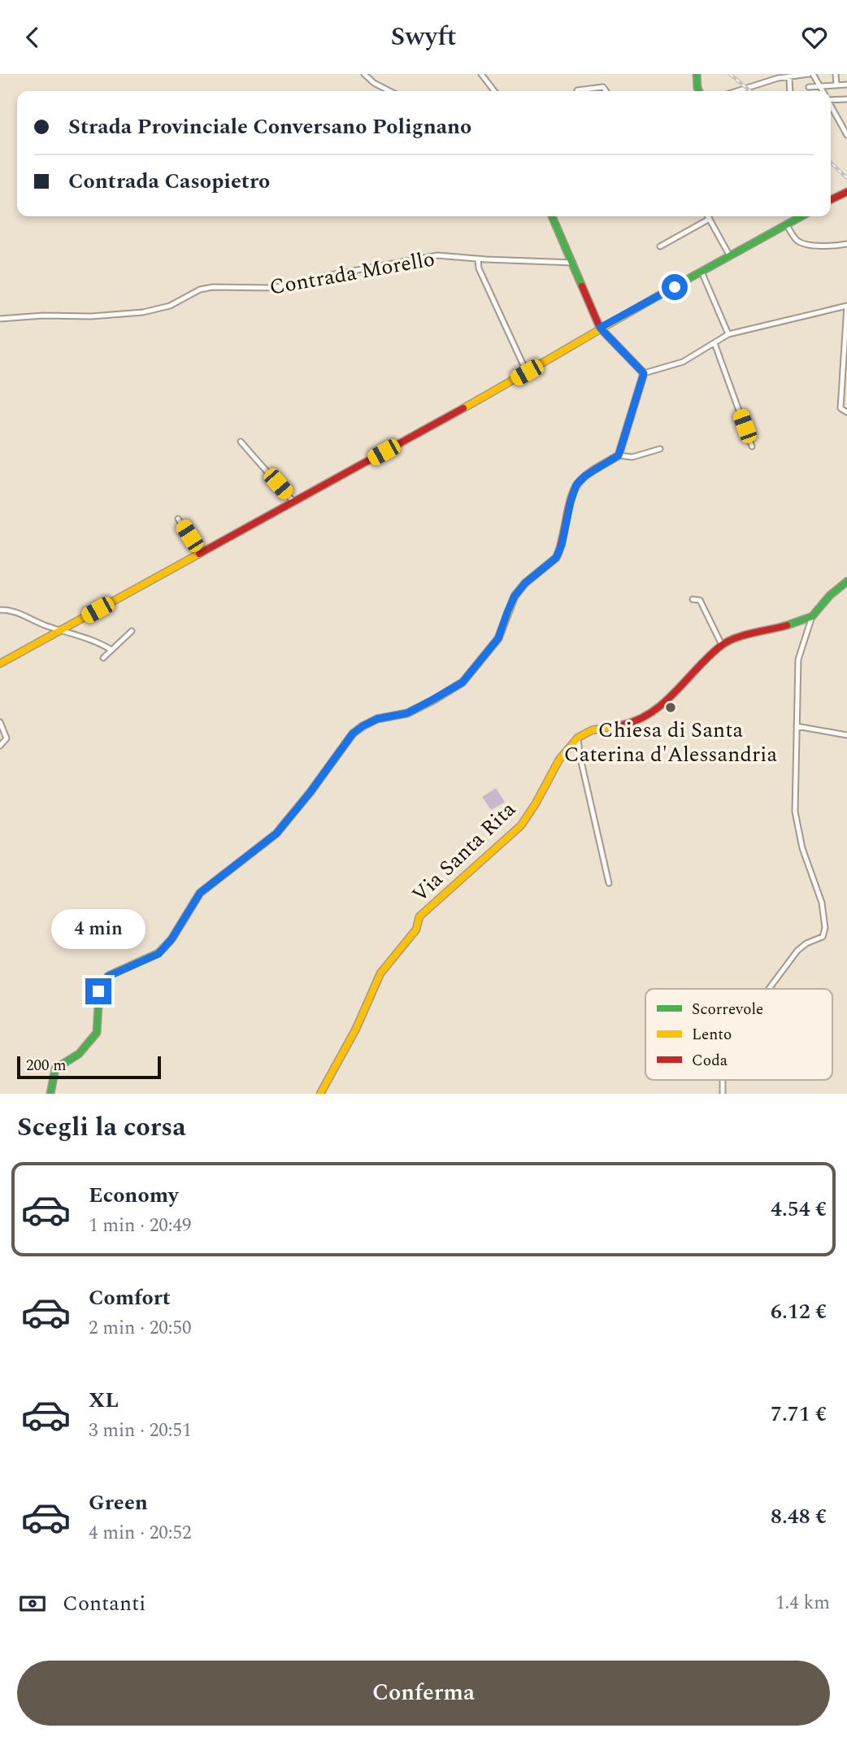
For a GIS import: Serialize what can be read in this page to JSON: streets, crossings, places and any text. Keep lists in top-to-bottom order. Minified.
{"streets":{"street":["Contrada Morello","Via Santa Rita"]},"places":["Chiesa di Santa Caterina d'Alessandria"],"legend":["Scorrevole","Lento","Coda"],"scale_bar":"200 m","page":{"header":"Swyft","banner":["Strada Provinciale Conversano Polignano","Contrada Casopietro"],"bubble":"4 min","scale":"200 m","heading":"Scegli la corsa","list":[{"name":"Economy","note":"1 min · 20:49","value":"4.54 €"},{"name":"Comfort","note":"2 min · 20:50","value":"6.12 €"},{"name":"XL","note":"3 min · 20:51","value":"7.71 €"},{"name":"Green","note":"4 min · 20:52","value":"8.48 €"}],"pay":["Contanti","1.4 km"],"buttons":"Conferma"}}
